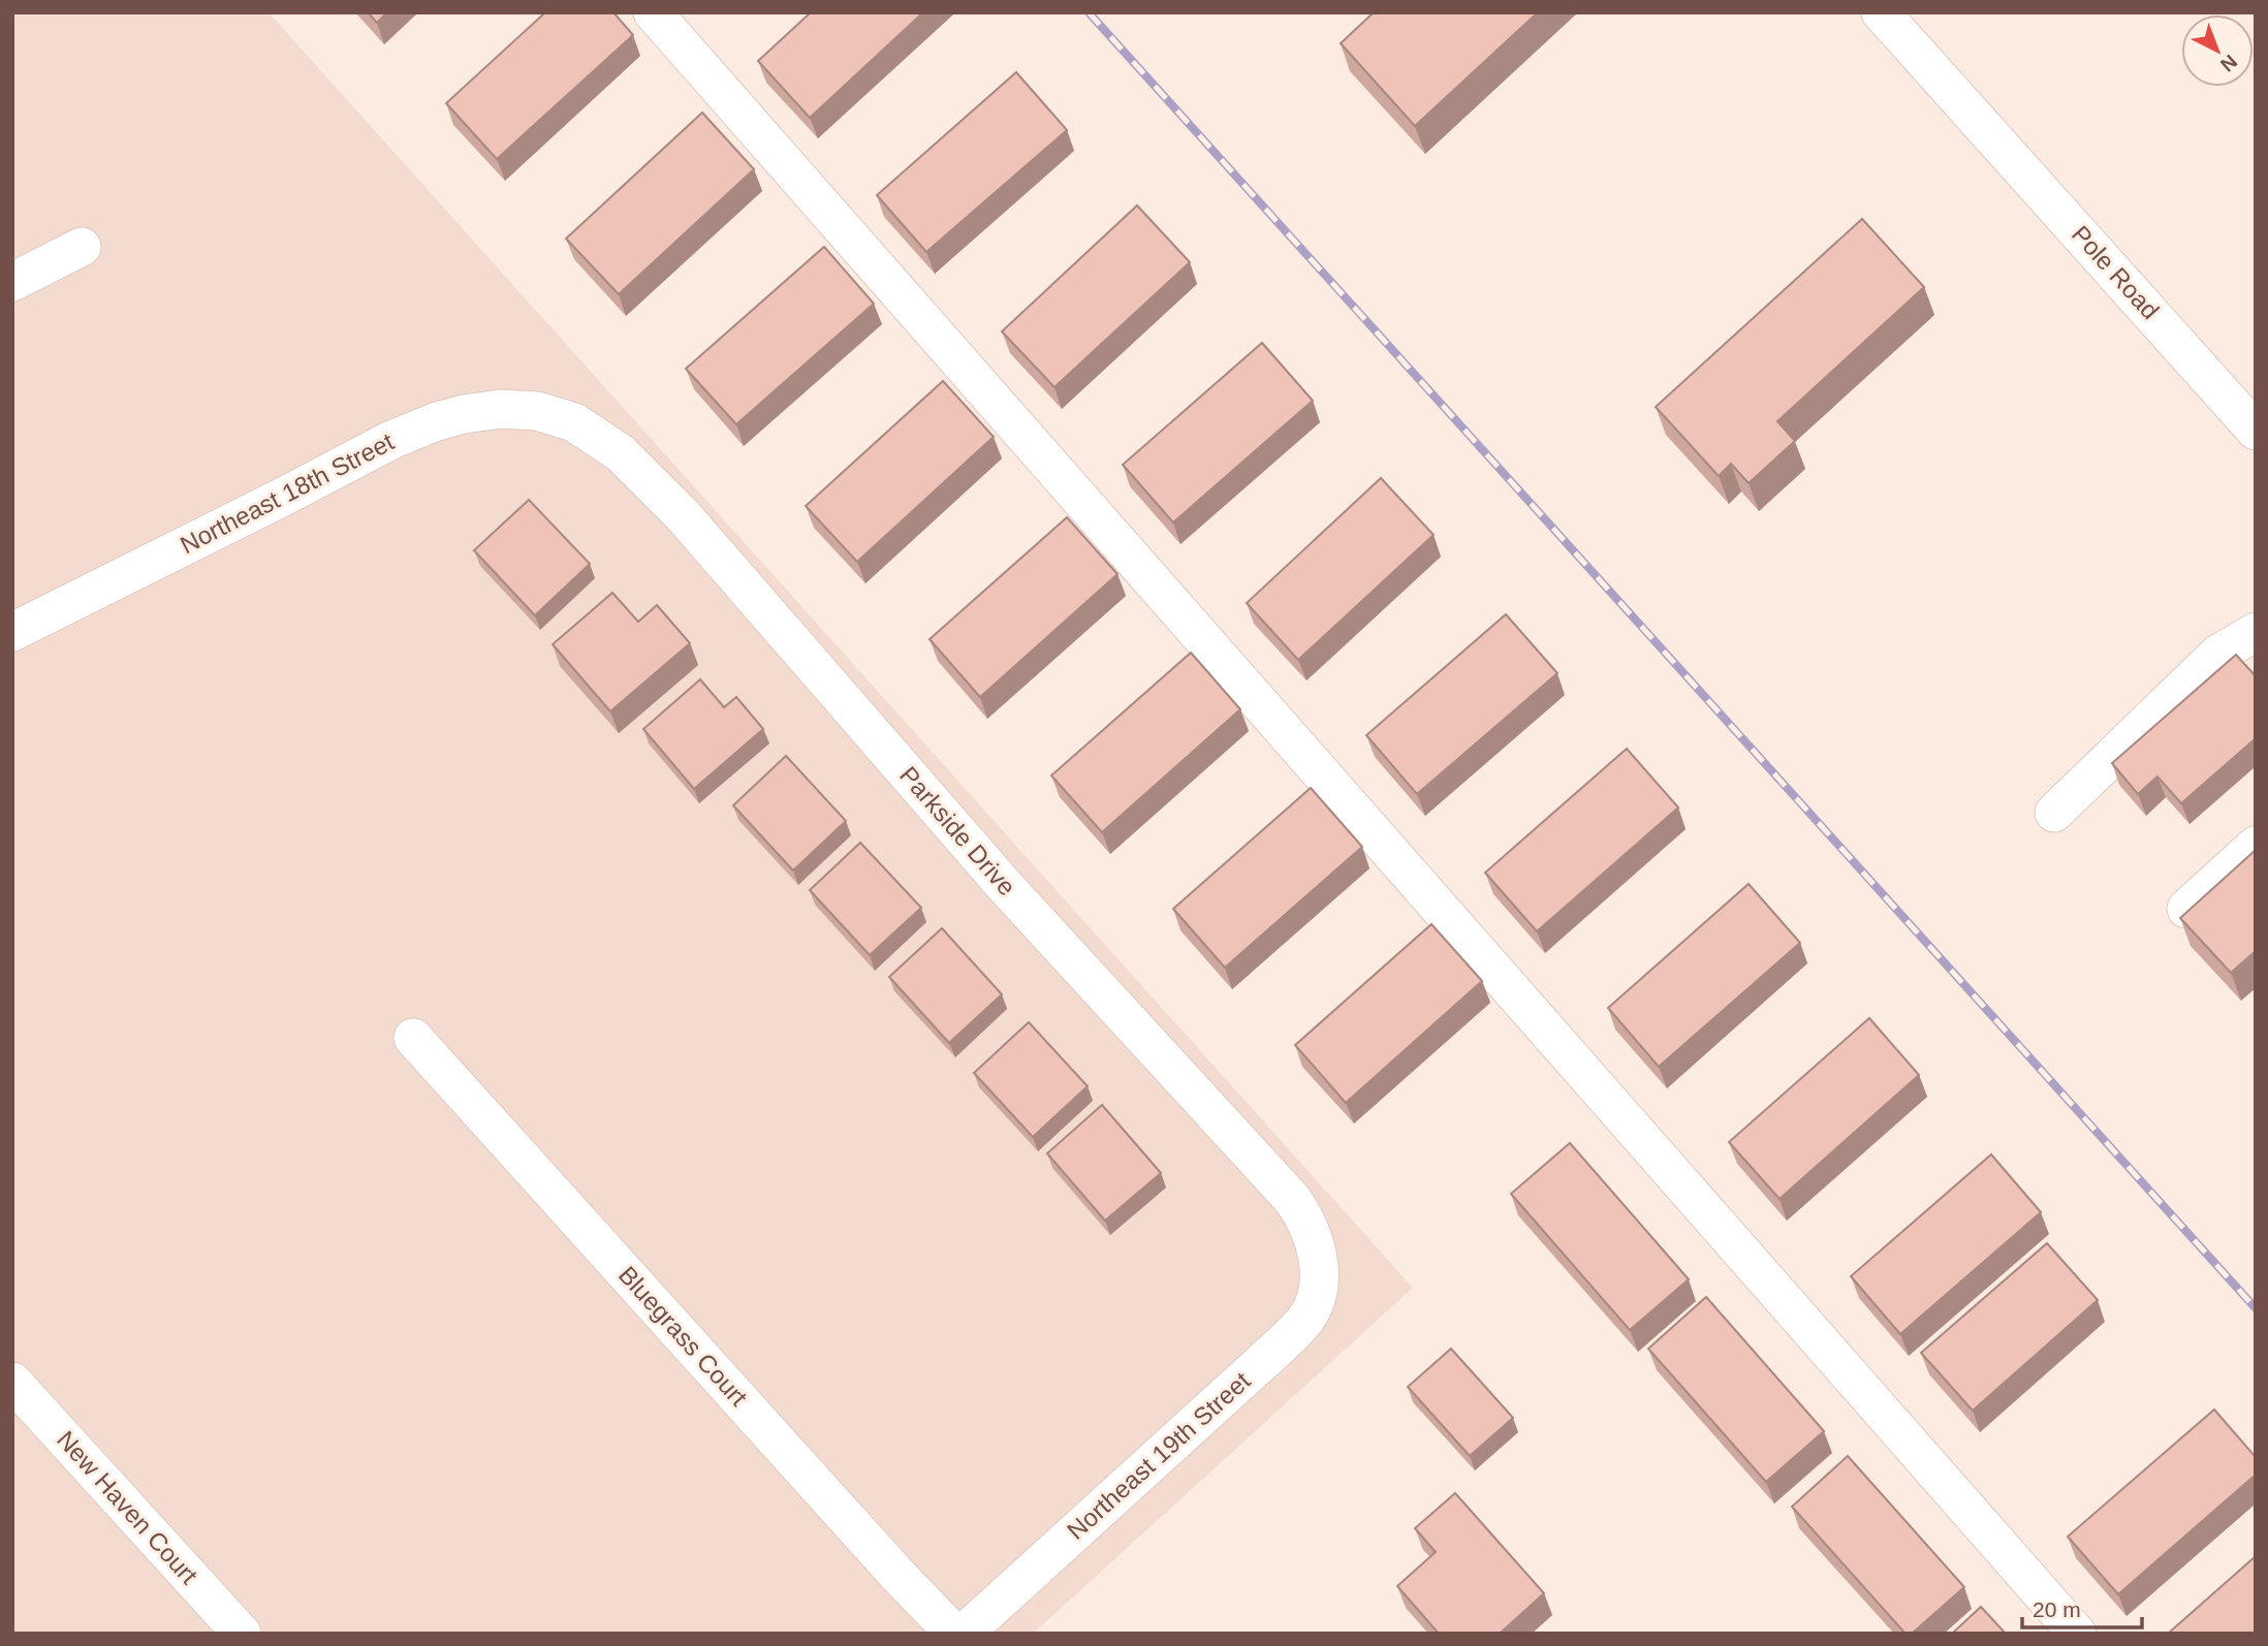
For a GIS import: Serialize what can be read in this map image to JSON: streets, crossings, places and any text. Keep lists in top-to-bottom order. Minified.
{"streets":{"street":["Pole Road","Northeast 18th Street","Parkside Drive","Bluegrass Court","Northeast 19th Street","New Haven Court"]},"crossings":[["Northeast 18th Street","Parkside Drive"],["Parkside Drive","Northeast 19th Street"]],"scale_bar":"20 m","north":"bottom right"}
